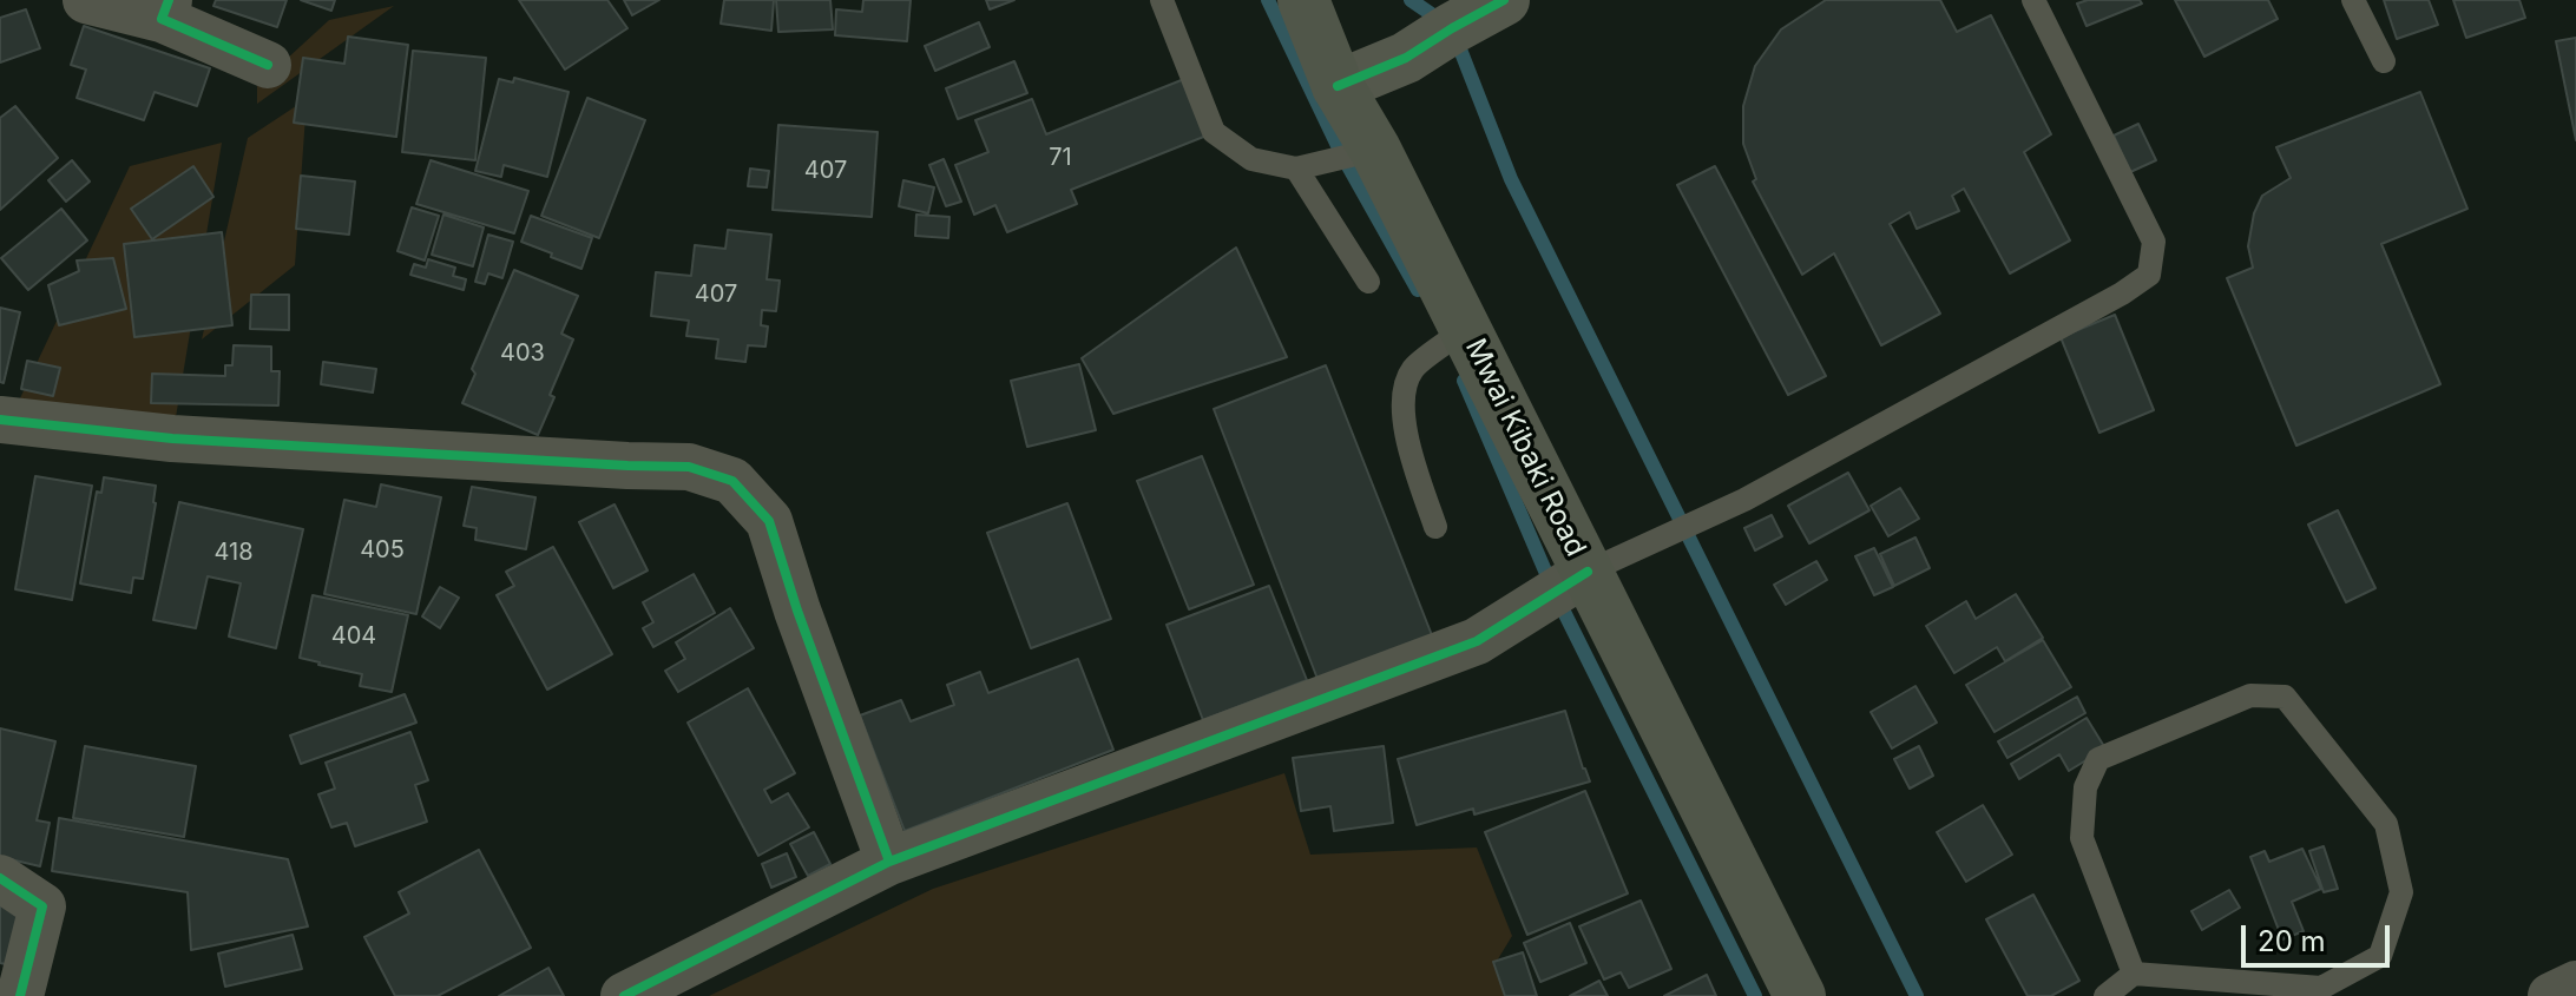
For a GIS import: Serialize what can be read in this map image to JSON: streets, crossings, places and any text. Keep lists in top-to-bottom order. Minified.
{"streets":{"main road":["Mwai Kibaki Road"]},"house_numbers":["71","407","407","403","405","418","404"],"scale_bar":"20 m"}
